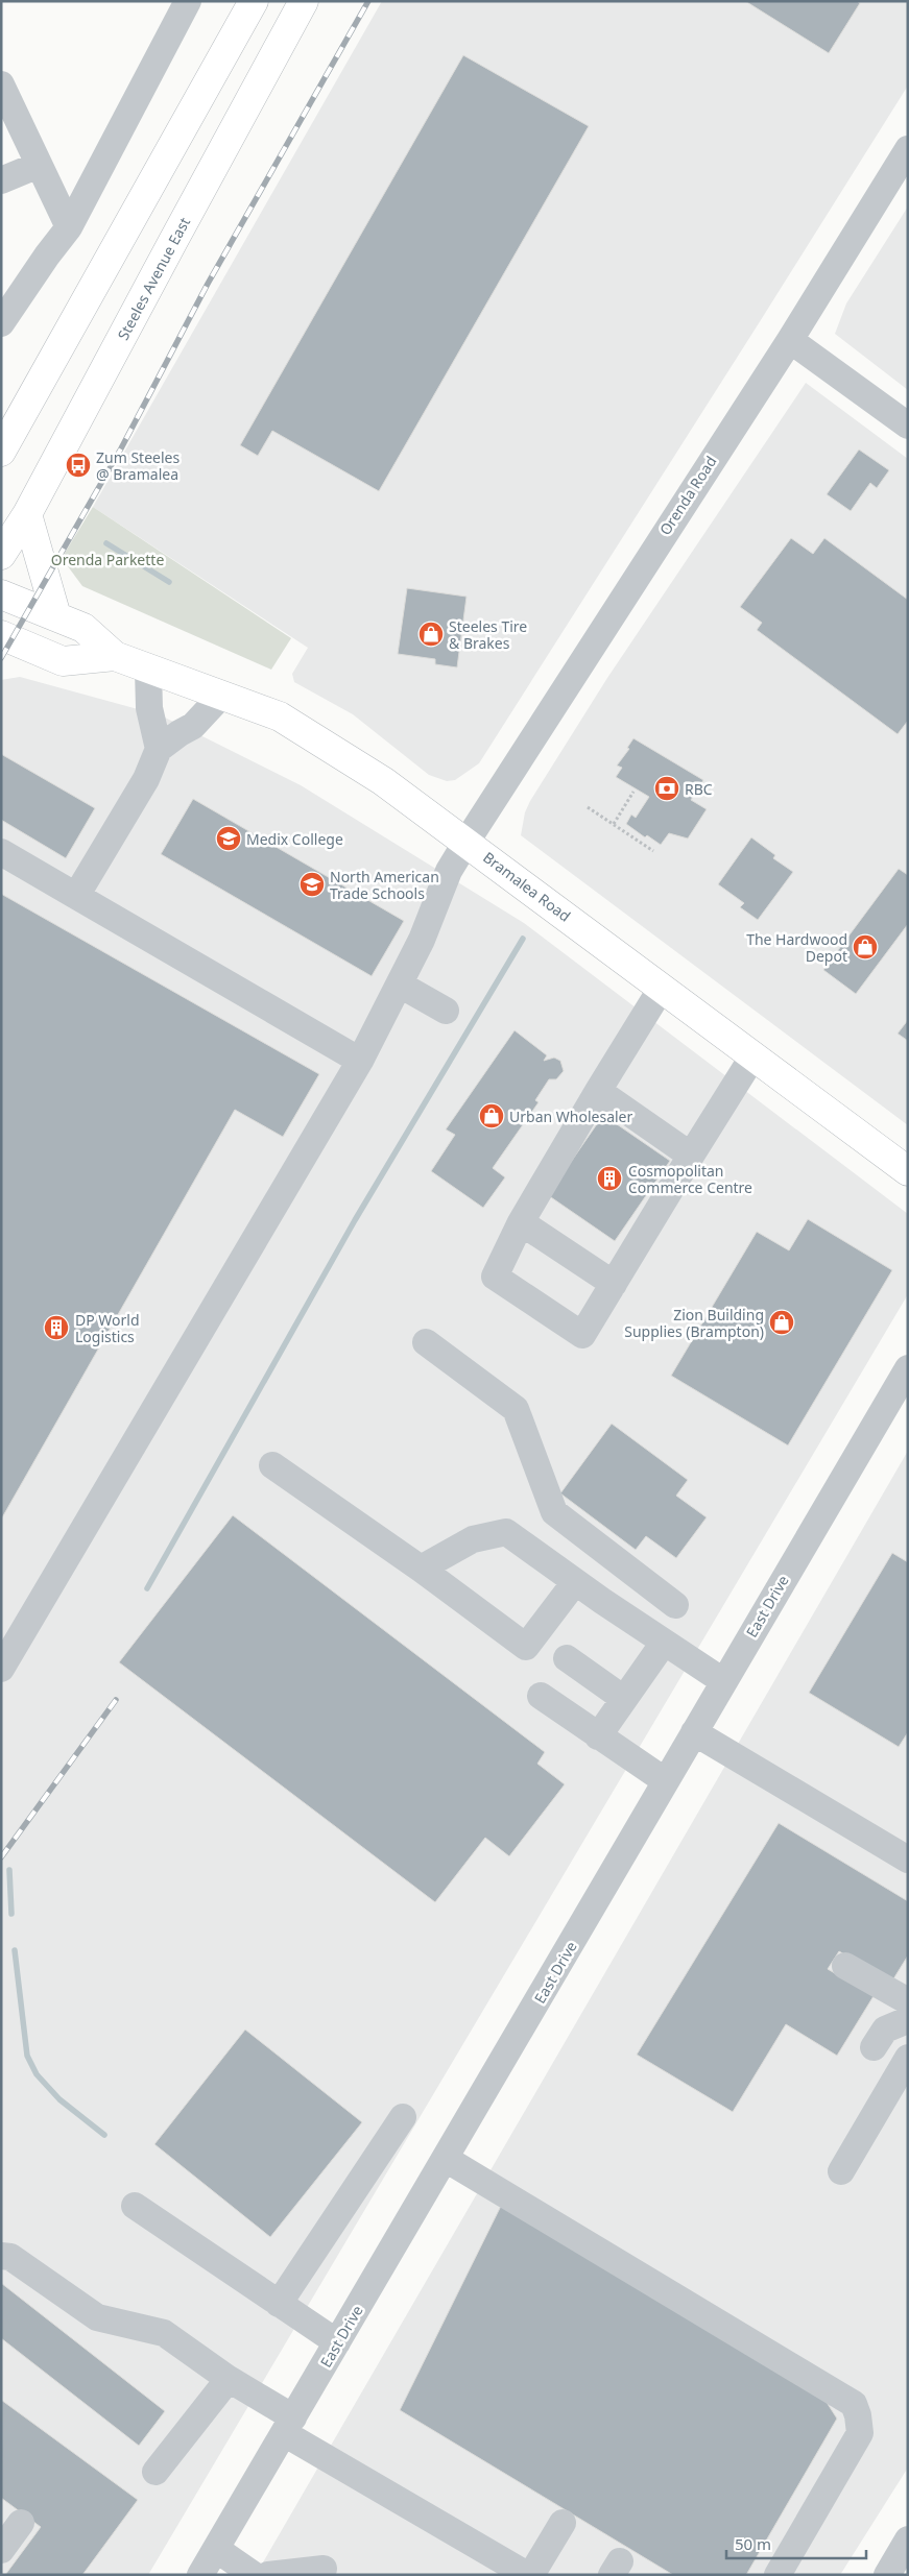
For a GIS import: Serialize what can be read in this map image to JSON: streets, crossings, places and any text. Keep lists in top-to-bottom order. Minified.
{"streets":{"main road":["Steeles Avenue East","Bramalea Road"],"street":["Orenda Road","East Drive"]},"crossings":[["Orenda Road","Bramalea Road"]],"parks":["Orenda Parkette"],"places":{"bus stop":["Zum Steeles @ Bramalea"],"shop":["Steeles Tire & Brakes","The Hardwood Depot","Urban Wholesaler","Zion Building Supplies (Brampton)"],"bank":["RBC"],"school or university":["Medix College","North American Trade Schools"],"building":["Cosmopolitan Commerce Centre","DP World Logistics"]},"scale_bar":"50 m"}
